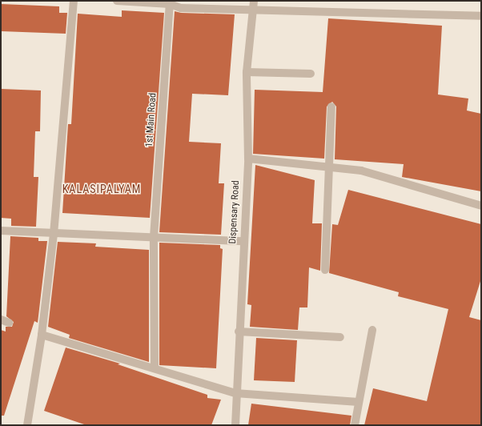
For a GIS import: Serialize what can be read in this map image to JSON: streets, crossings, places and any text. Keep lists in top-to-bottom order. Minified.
{"streets":{"street":["1st Main Road","Dispensary Road"]},"districts":["KALASIPALYAM"]}
